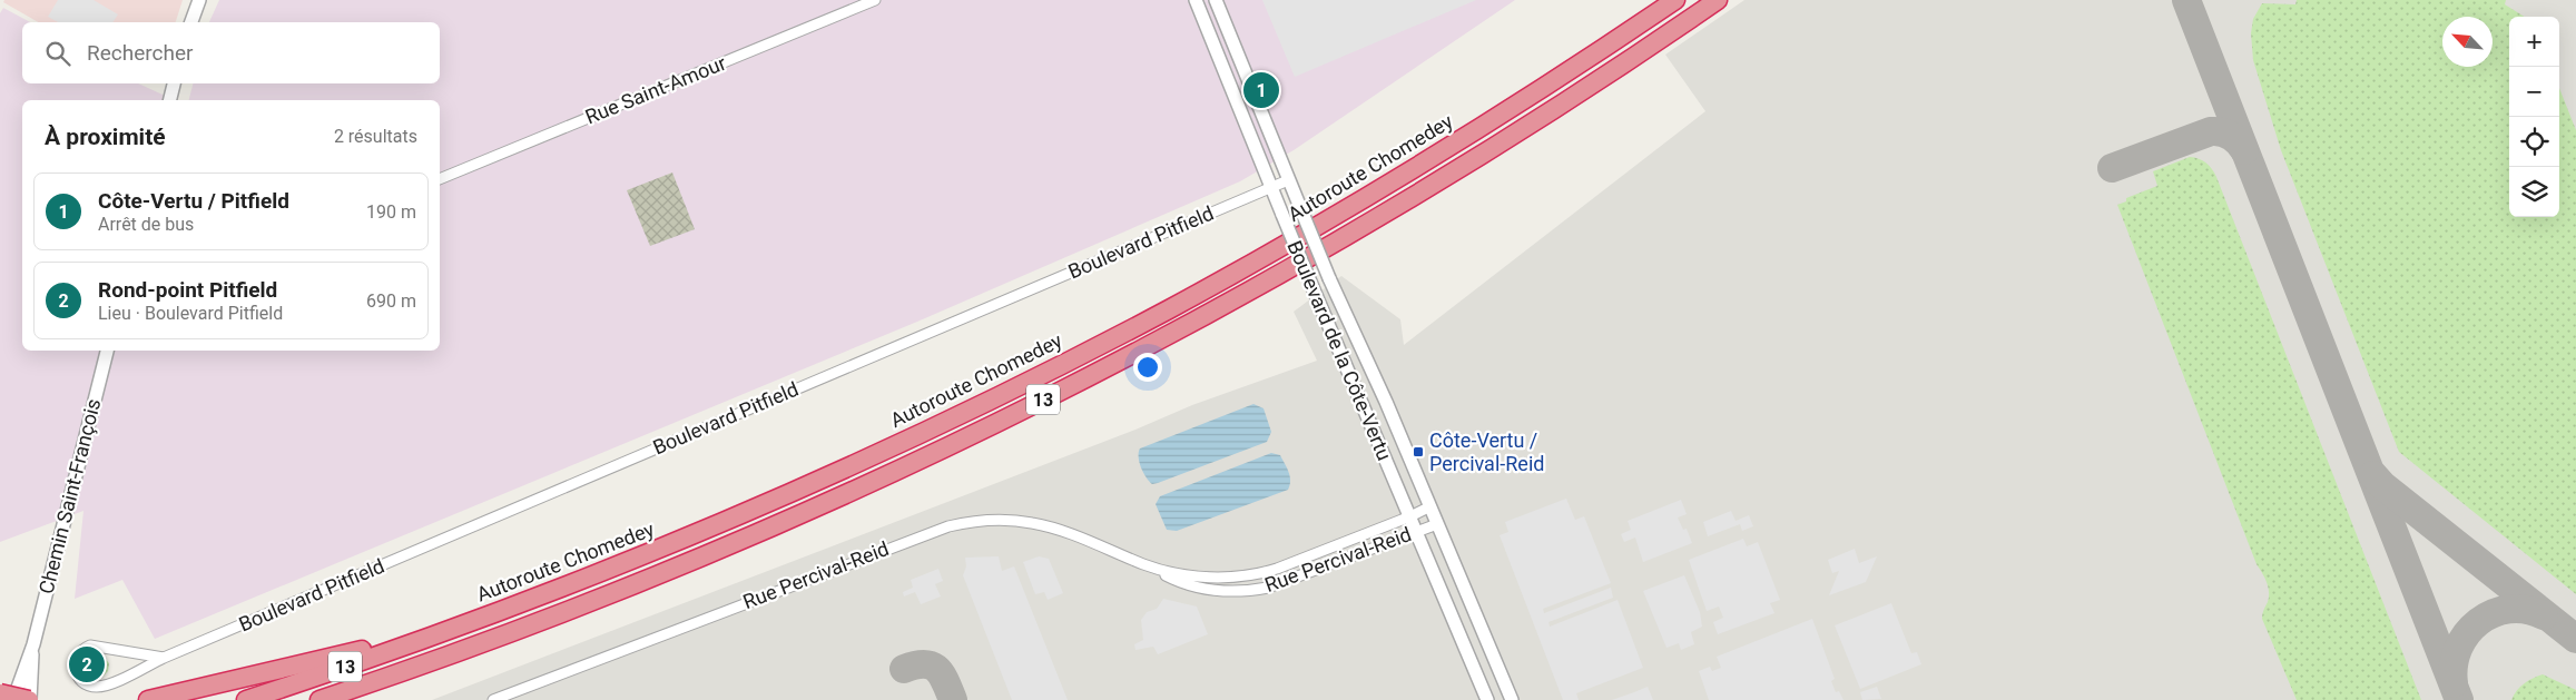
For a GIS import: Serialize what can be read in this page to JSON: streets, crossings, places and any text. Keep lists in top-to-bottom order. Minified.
{"streets":{"highway":["Autoroute Chomedey","13"],"street":["Rue Saint-Amour","Boulevard Pitfield","Boulevard de la Côte-Vertu","Chemin Saint-François","Rue Percival-Reid"]},"crossings":[["Boulevard Pitfield","Boulevard de la Côte-Vertu"],["Boulevard de la Côte-Vertu","Rue Percival-Reid"]],"places":{"transit":["Côte-Vertu / Percival-Reid"]},"north":"top left","page":{"map_buttons":["+","−"],"search":"Rechercher","pins":["1","2"],"heading":["À proximité","2 résultats"],"list":[{"mark":"1","name":"Côte-Vertu / Pitfield","note":"Arrêt de bus","value":"190 m"},{"mark":"2","name":"Rond-point Pitfield","note":"Lieu · Boulevard Pitfield","value":"690 m"}]}}
